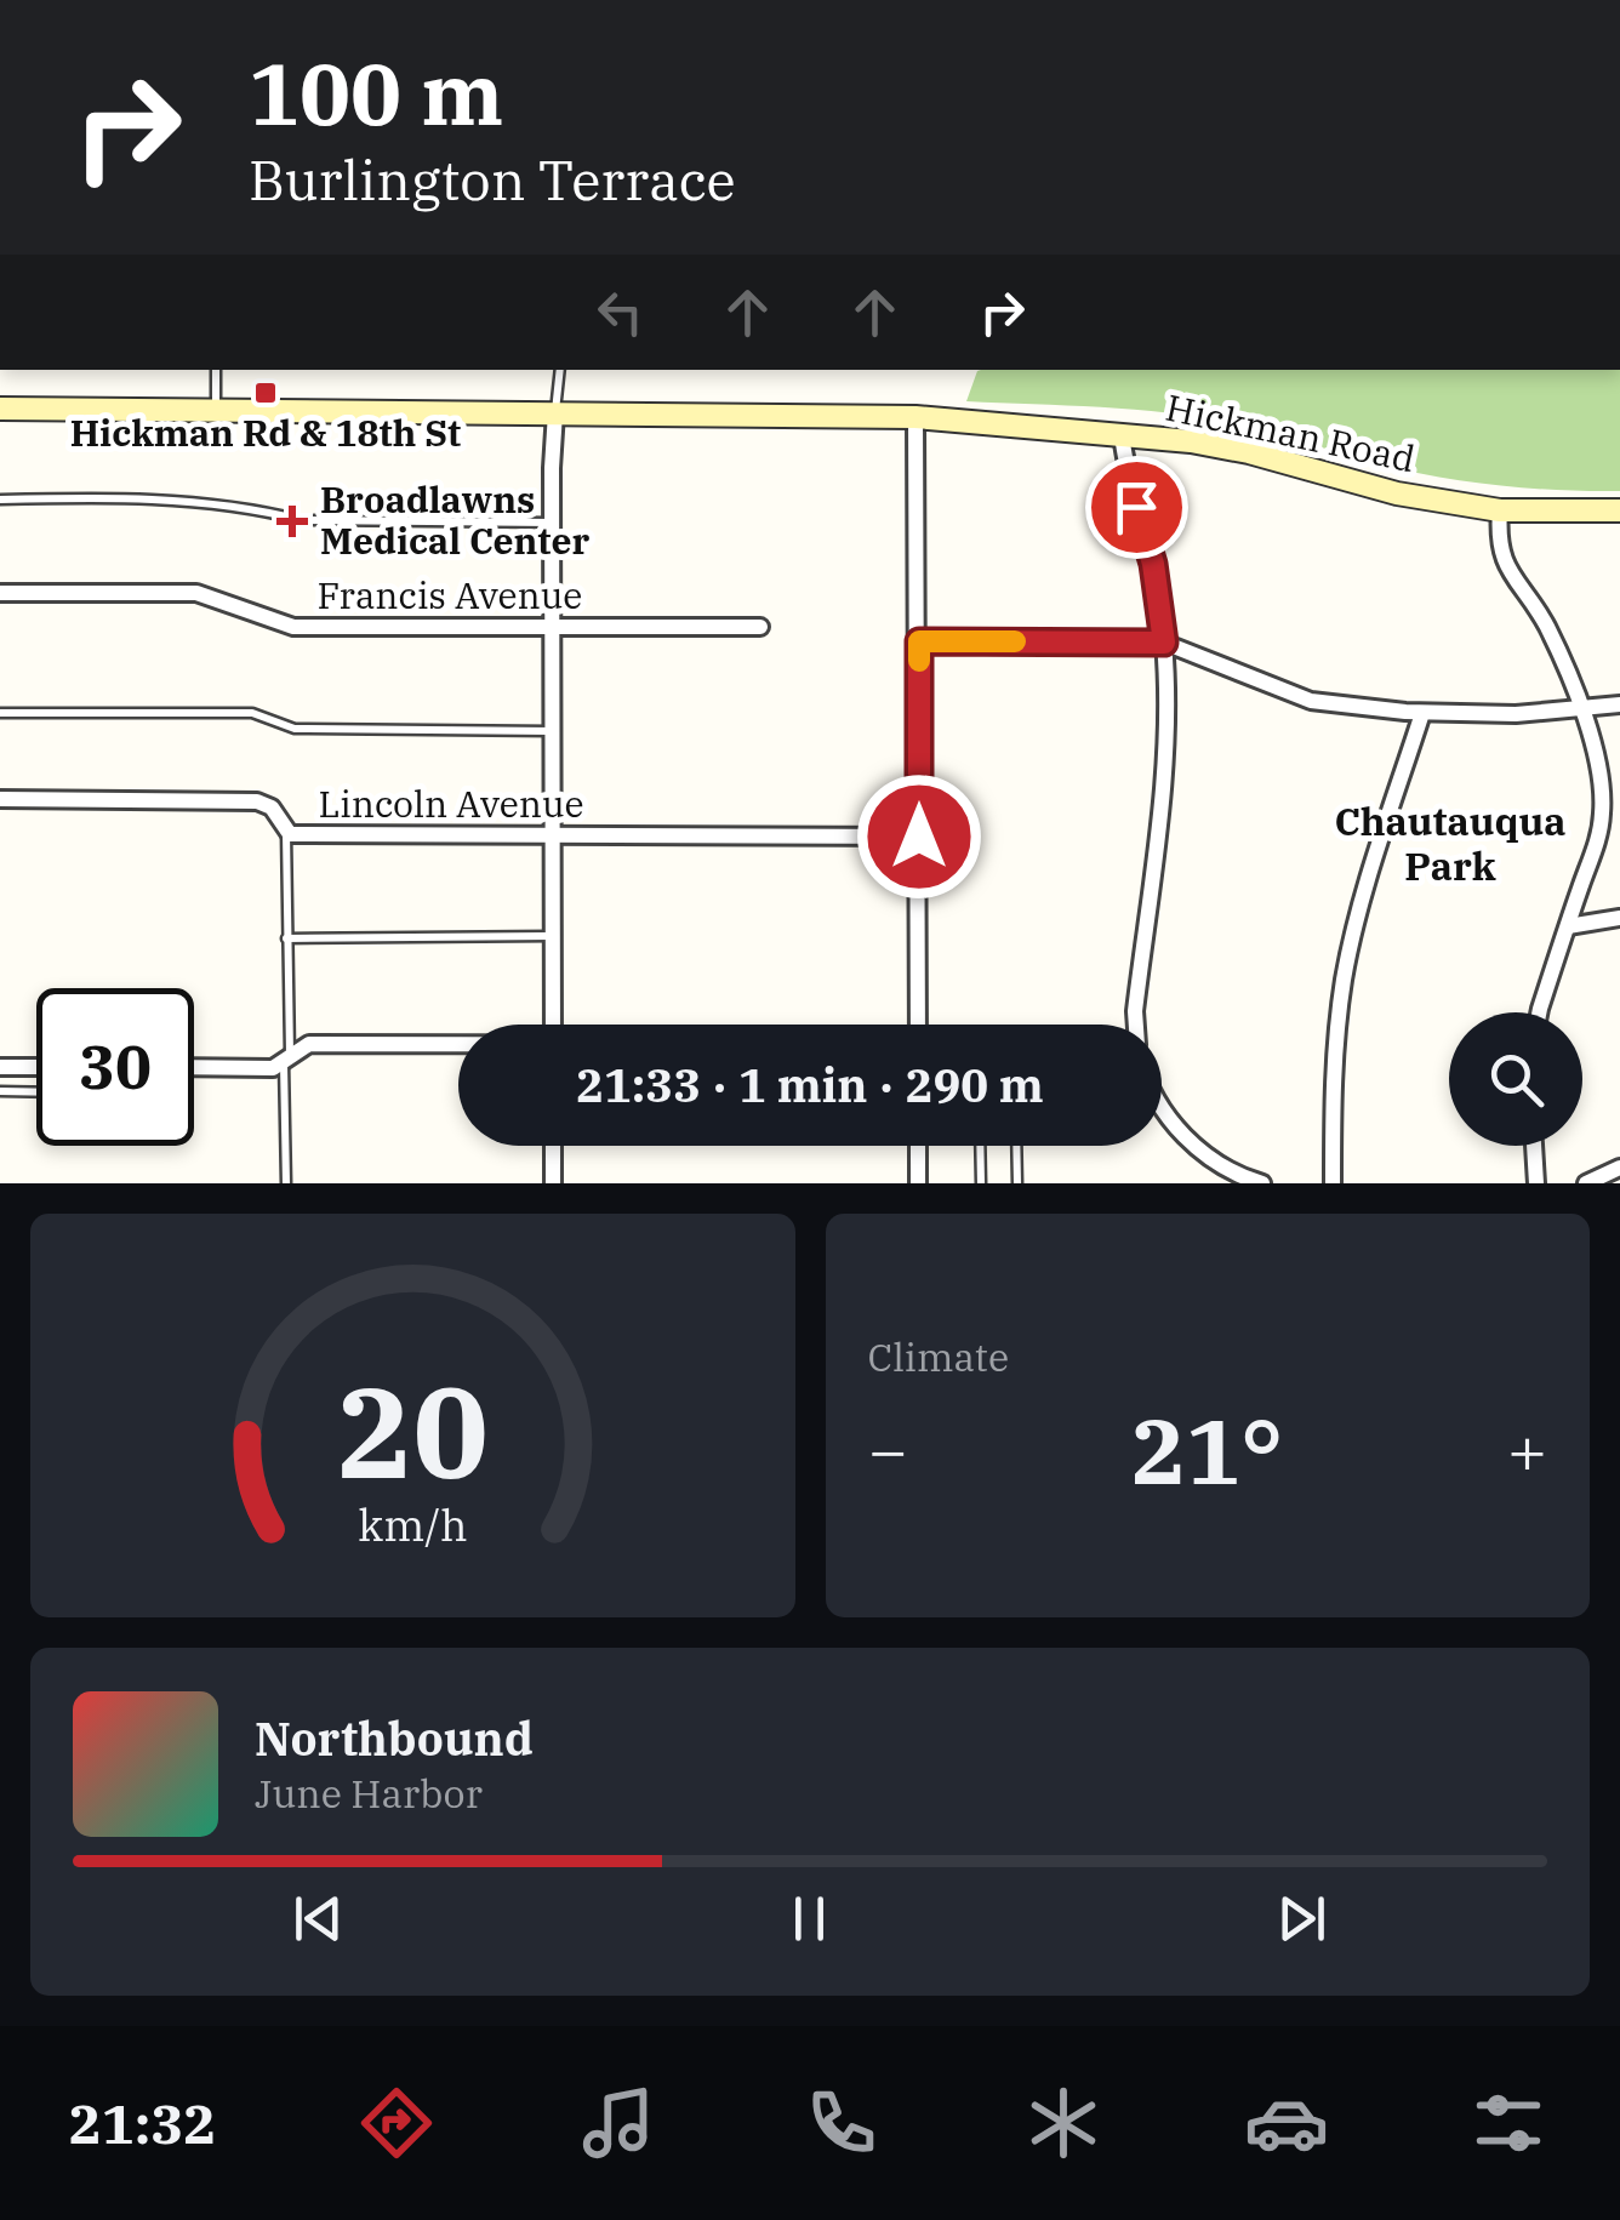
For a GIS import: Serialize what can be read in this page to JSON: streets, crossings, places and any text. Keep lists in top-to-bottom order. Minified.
{"streets":{"main road":["Hickman Road"],"street":["Francis Avenue","Lincoln Avenue"]},"districts":["Chautauqua Park"],"places":{"transit":["Hickman Rd & 18th St"],"health":["Broadlawns Medical Center"]},"page":{"turn":["100 m","Burlington Terrace"],"limit":"30","trip":"21:33 · 1 min · 290 m","tile":"Climate","heat":["−","21°","+"],"song":["Northbound","June Harbor"],"tabs":"21:32","gauge":["20","km/h"]}}
